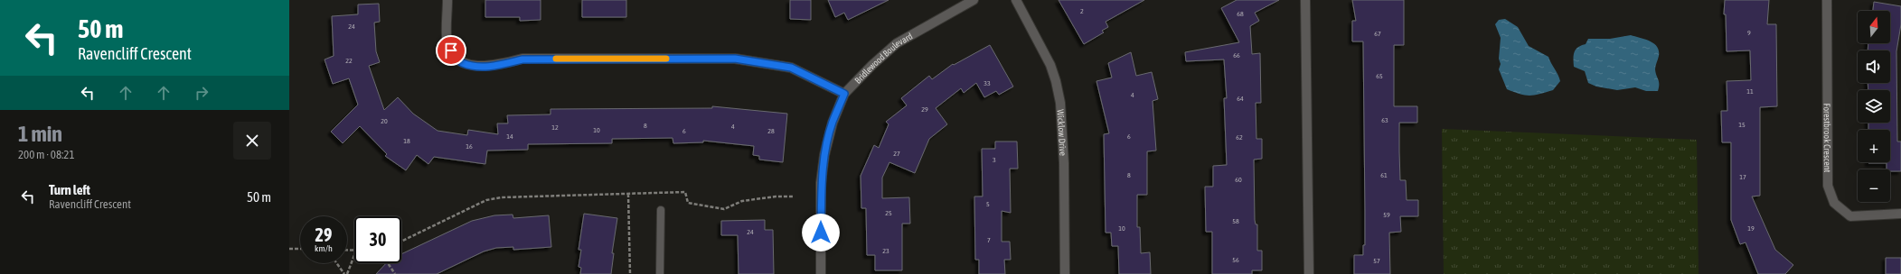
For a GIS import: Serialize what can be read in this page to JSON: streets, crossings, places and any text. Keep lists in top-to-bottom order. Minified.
{"streets":{"street":["Bridlewood Boulevard","Wicklow Drive","Forestbrook Crescent"]},"house_numbers":["2","68","24","9","67","66","22","65","33","11","4","64","29","63","20","15","8","4","12","10","6","28","14","6","62","18","16","27","3","8","61","17","60","5","25","59","58","10","19","24","7","23","56","57"],"north":"top","page":{"turn":["50 m","Ravencliff Crescent"],"map_buttons":["+","−"],"heading":["1 min","200 m · 08:21"],"list":[{"name":"Turn left","note":"Ravencliff Crescent","value":"50 m"}],"speed":"29 km/h","limit":"30"}}
